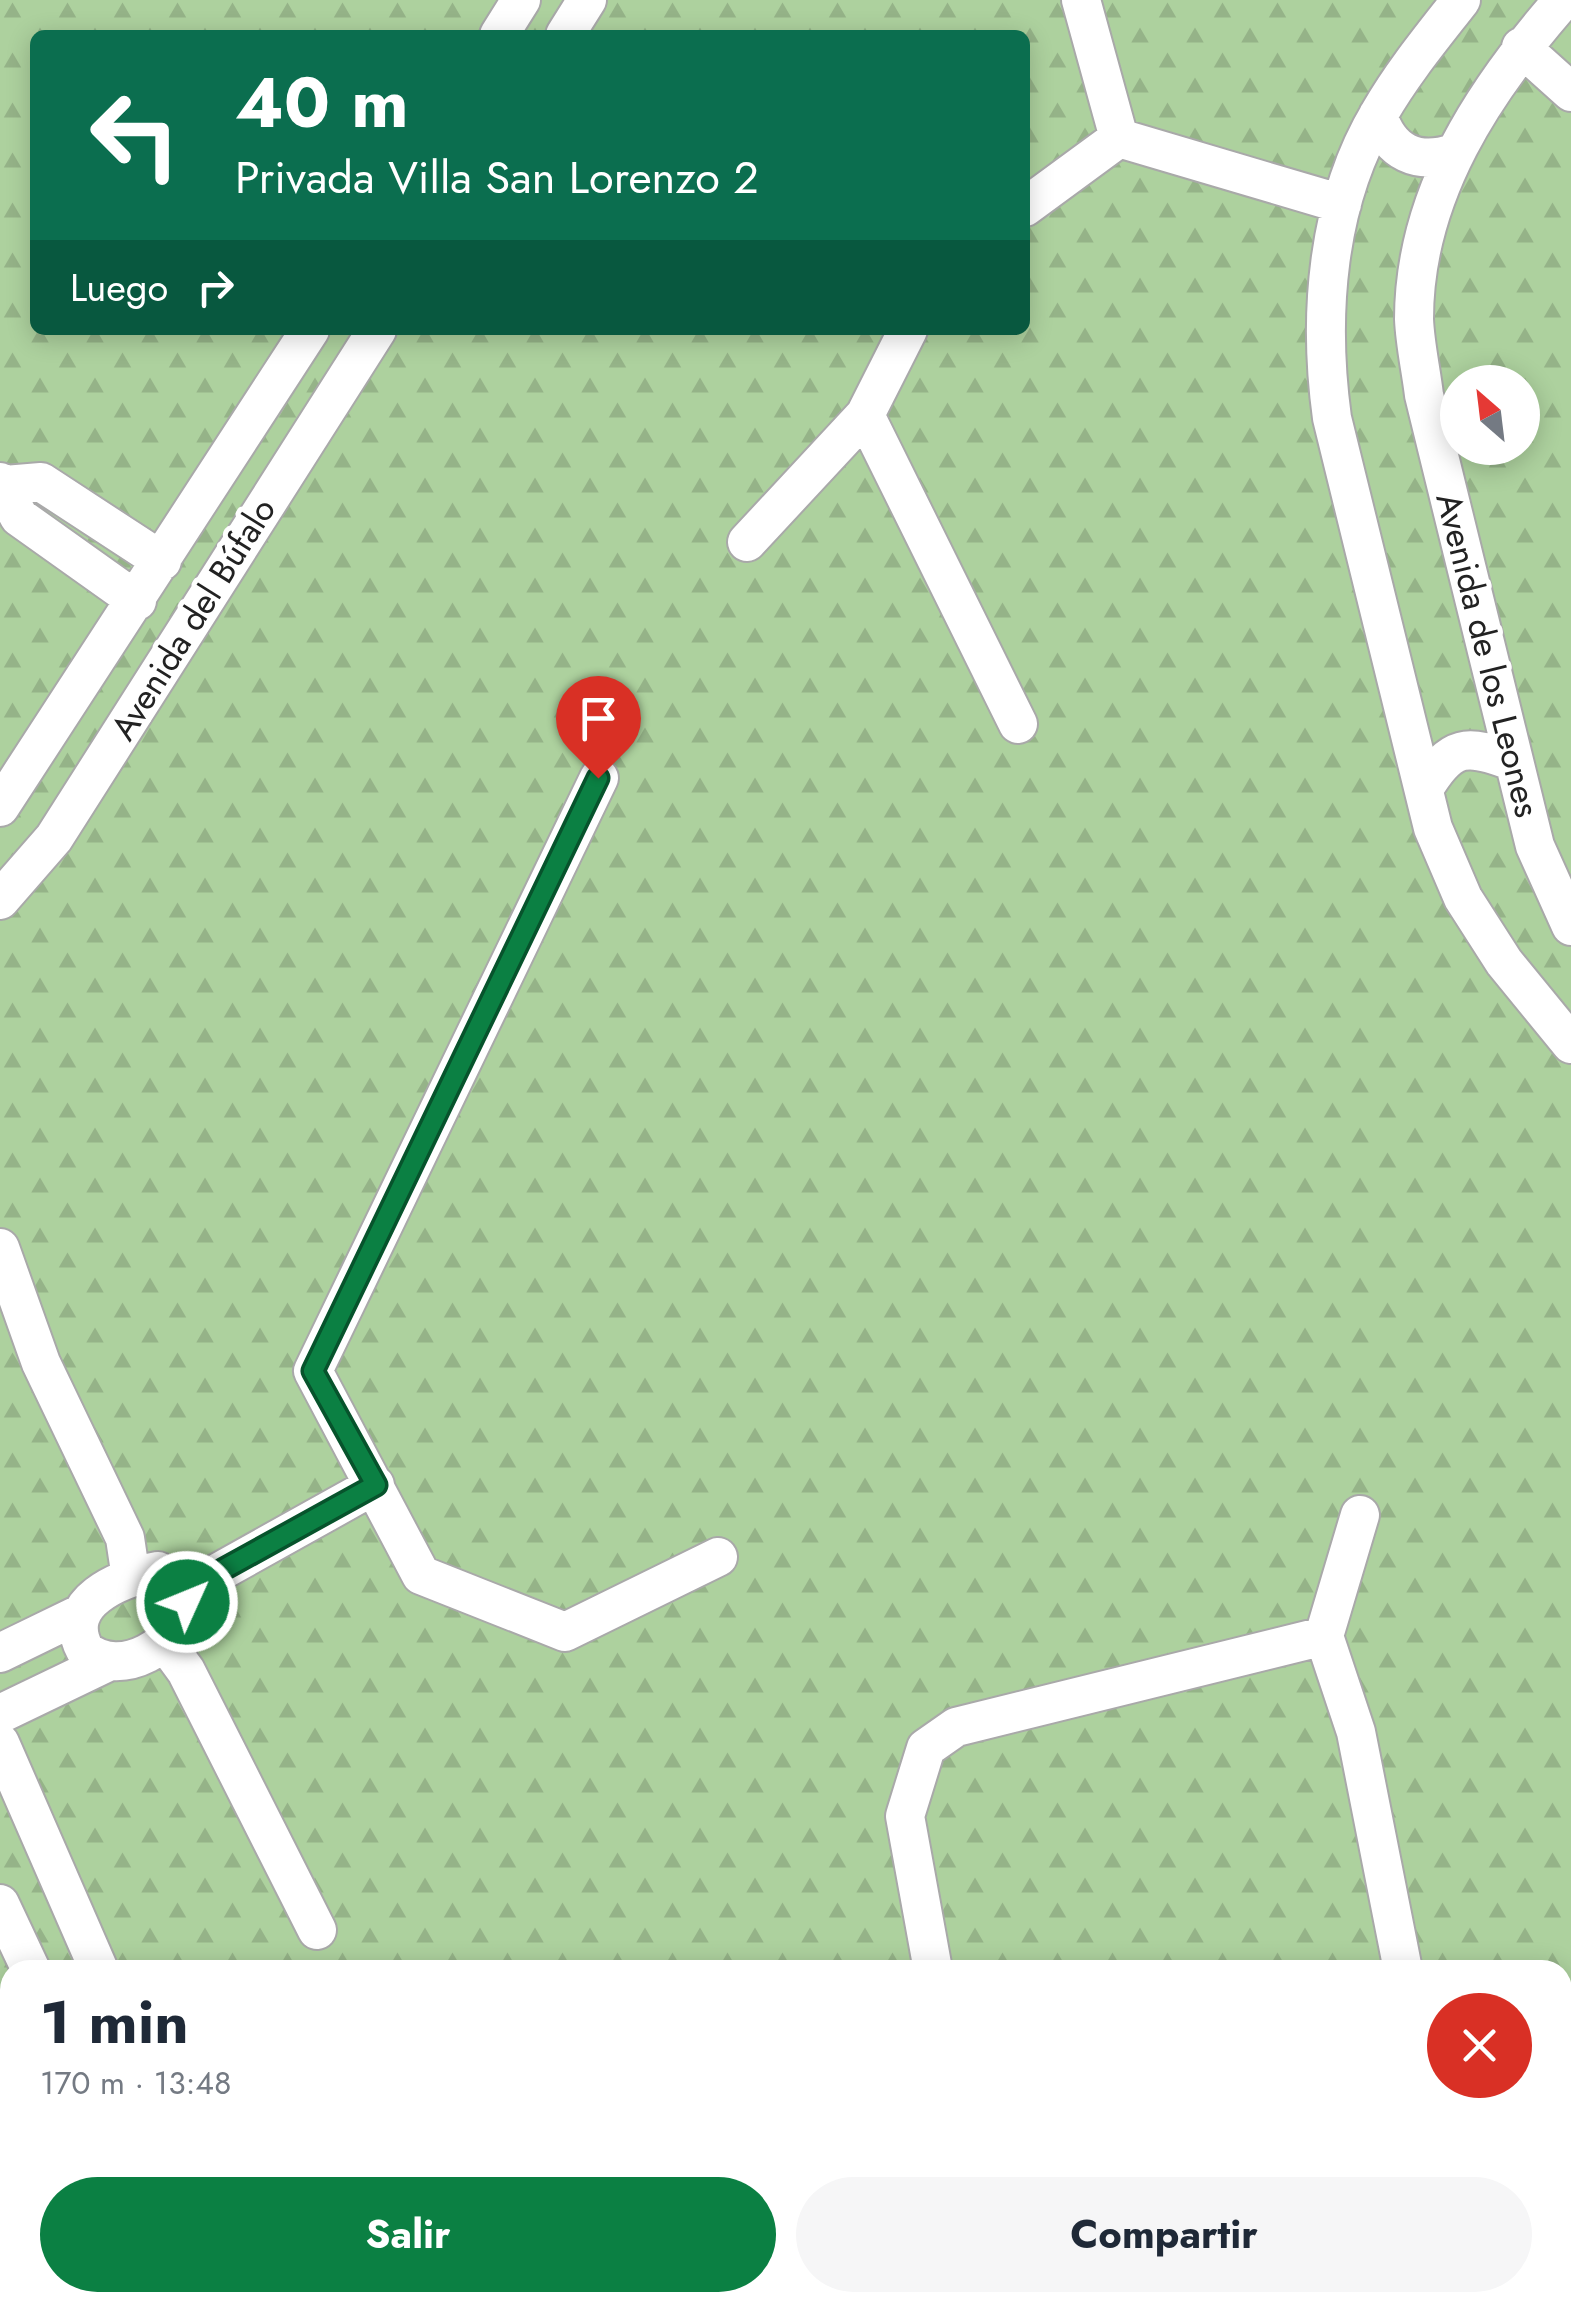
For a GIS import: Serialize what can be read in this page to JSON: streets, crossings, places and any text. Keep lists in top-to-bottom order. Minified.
{"streets":{"street":["Avenida del Búfalo","Avenida de los Leones"]},"north":"top left","page":{"turn":["40 m","Privada Villa San Lorenzo 2"],"then":"Luego","heading":["1 min","170 m · 13:48"],"buttons":["Salir","Compartir"]}}
